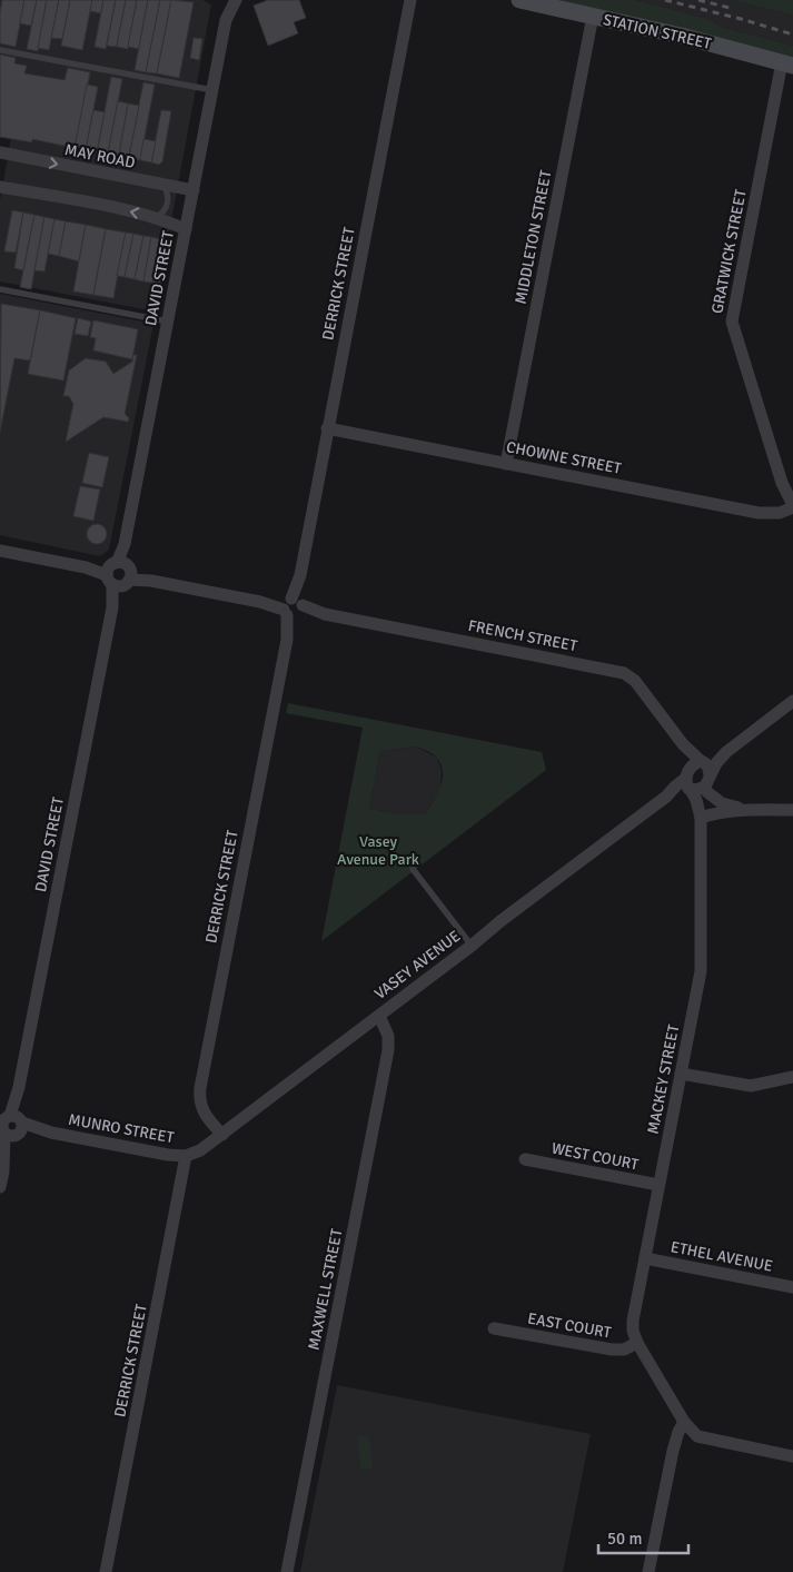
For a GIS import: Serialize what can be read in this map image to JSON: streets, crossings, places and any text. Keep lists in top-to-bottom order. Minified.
{"streets":{"street":["STATION STREET","MAY ROAD","MIDDLETON STREET","GRATWICK STREET","DAVID STREET","DERRICK STREET","CHOWNE STREET","FRENCH STREET","VASEY AVENUE","MACKEY STREET","MUNRO STREET","WEST COURT","ETHEL AVENUE","MAXWELL STREET","EAST COURT"]},"crossings":[["STATION STREET","MIDDLETON STREET"],["STATION STREET","GRATWICK STREET"],["MAY ROAD","DAVID STREET"],["MIDDLETON STREET","CHOWNE STREET"],["GRATWICK STREET","CHOWNE STREET"],["DAVID STREET","FRENCH STREET"],["DAVID STREET","MUNRO STREET"],["DERRICK STREET","CHOWNE STREET"],["DERRICK STREET","FRENCH STREET"],["DERRICK STREET","VASEY AVENUE"],["DERRICK STREET","MUNRO STREET"],["FRENCH STREET","VASEY AVENUE"],["FRENCH STREET","MACKEY STREET"],["VASEY AVENUE","MACKEY STREET"],["VASEY AVENUE","MUNRO STREET"],["VASEY AVENUE","MAXWELL STREET"],["MACKEY STREET","WEST COURT"],["MACKEY STREET","ETHEL AVENUE"],["MACKEY STREET","EAST COURT"]],"parks":["Vasey Avenue Park"],"scale_bar":"50 m"}
